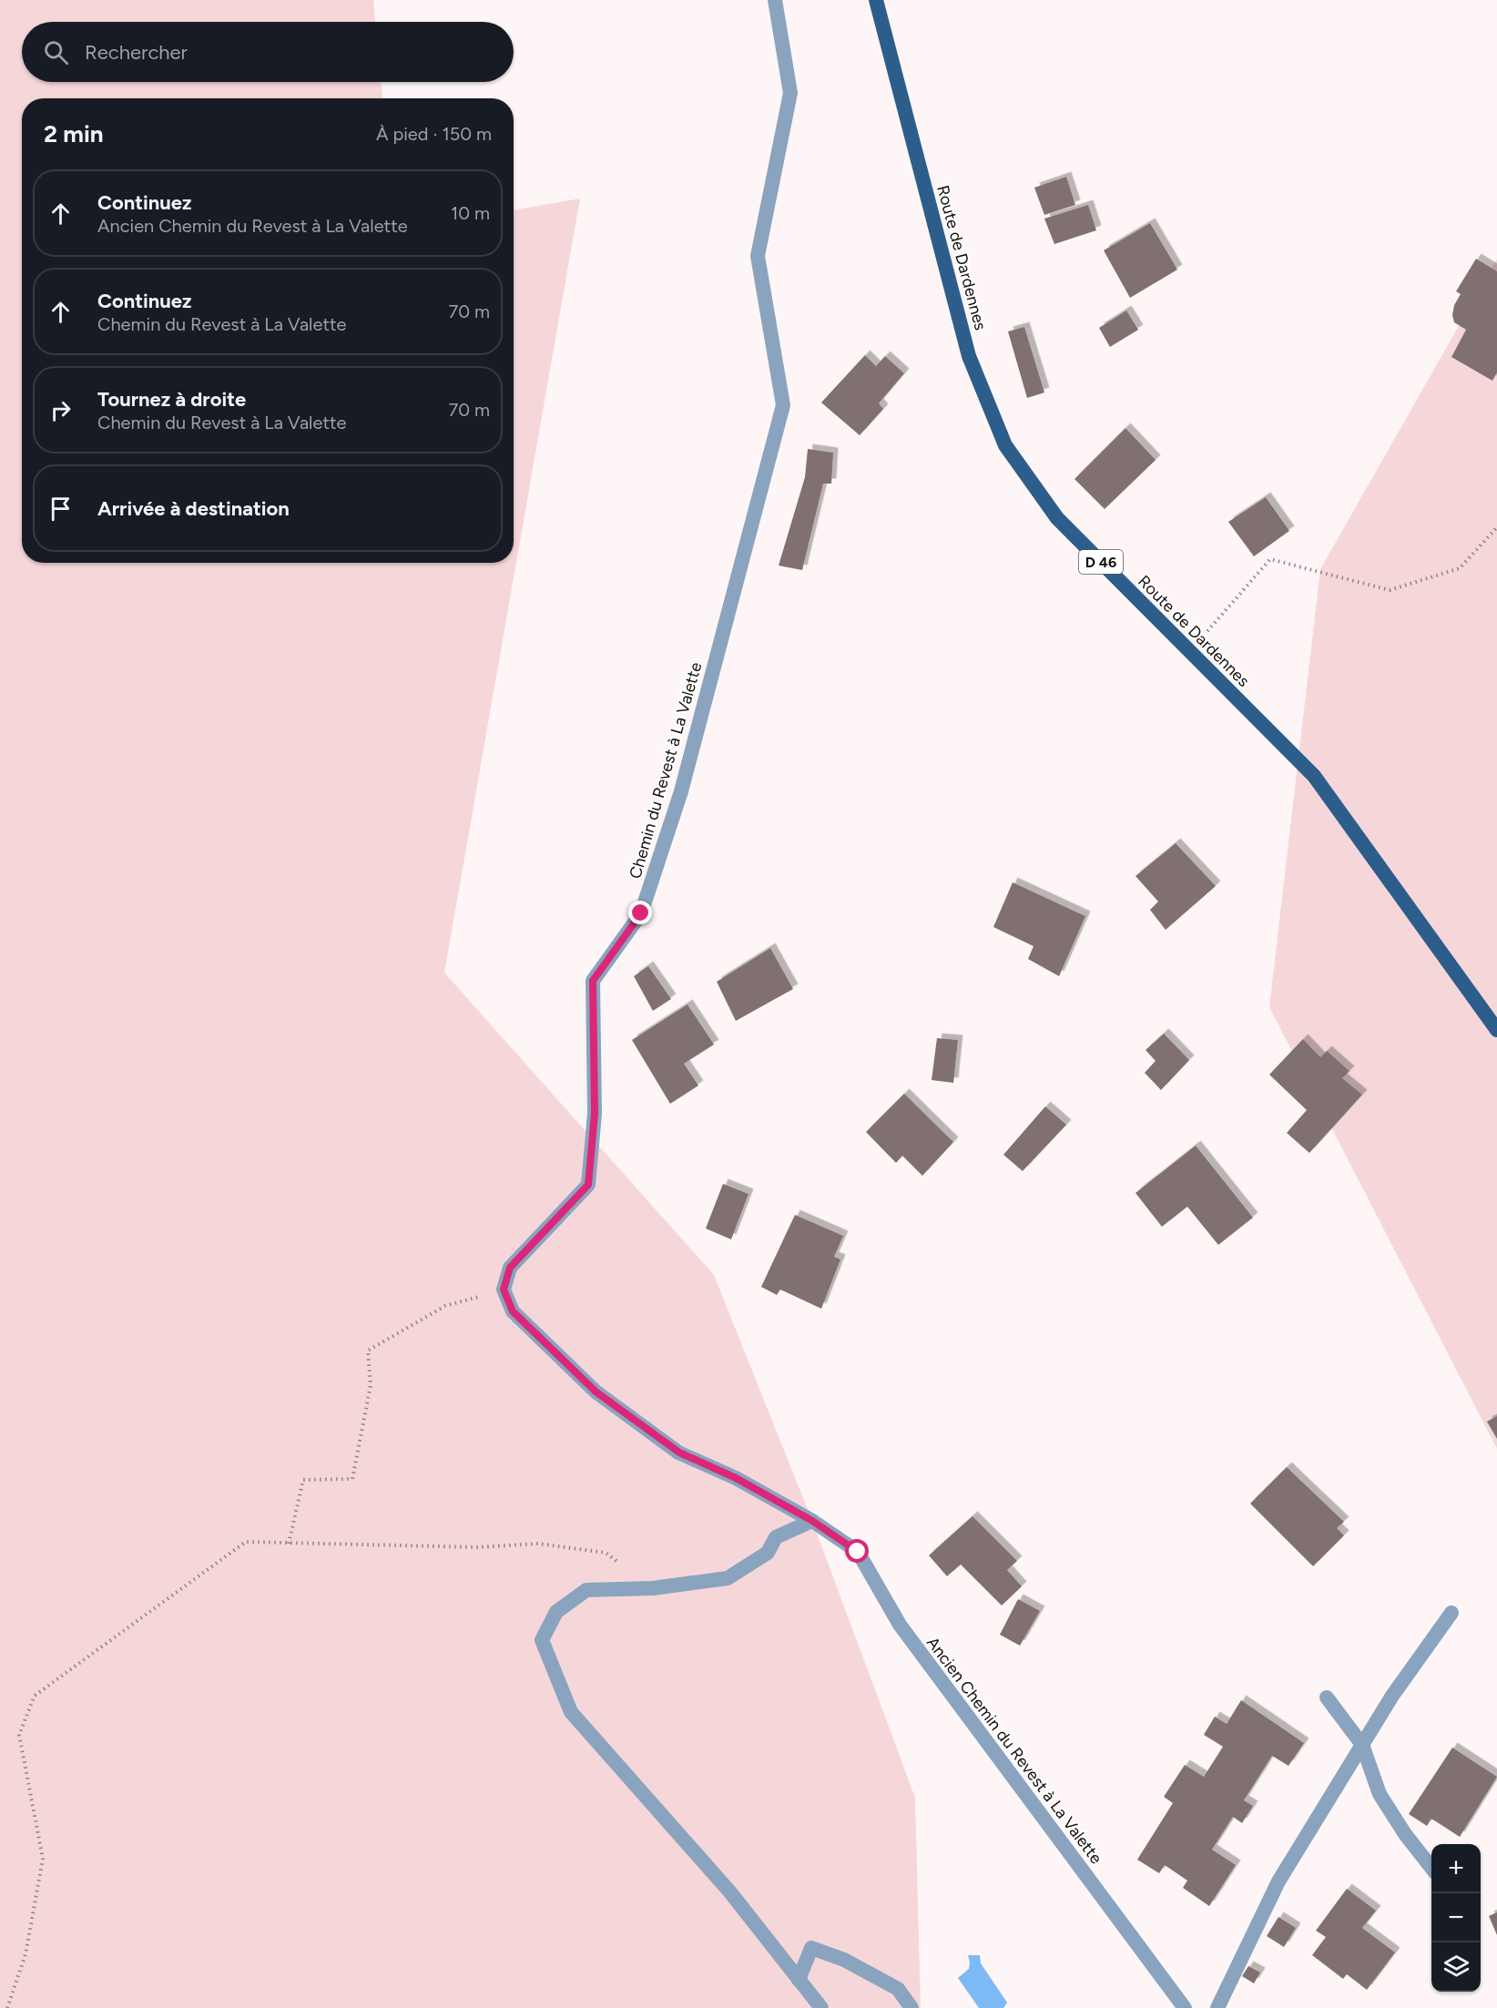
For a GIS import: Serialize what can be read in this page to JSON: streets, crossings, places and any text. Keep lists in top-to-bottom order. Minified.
{"streets":{"main road":["Route de Dardennes","D 46"],"street":["Chemin du Revest à La Valette","Ancien Chemin du Revest à La Valette"]},"page":{"search":"Rechercher","heading":["2 min","À pied · 150 m"],"list":[["Continuez","Ancien Chemin du Revest à La Valette","10 m"],["Continuez","Chemin du Revest à La Valette","70 m"],["Tournez à droite","Chemin du Revest à La Valette","70 m"],"Arrivée à destination"],"map_buttons":["+","−"]}}
